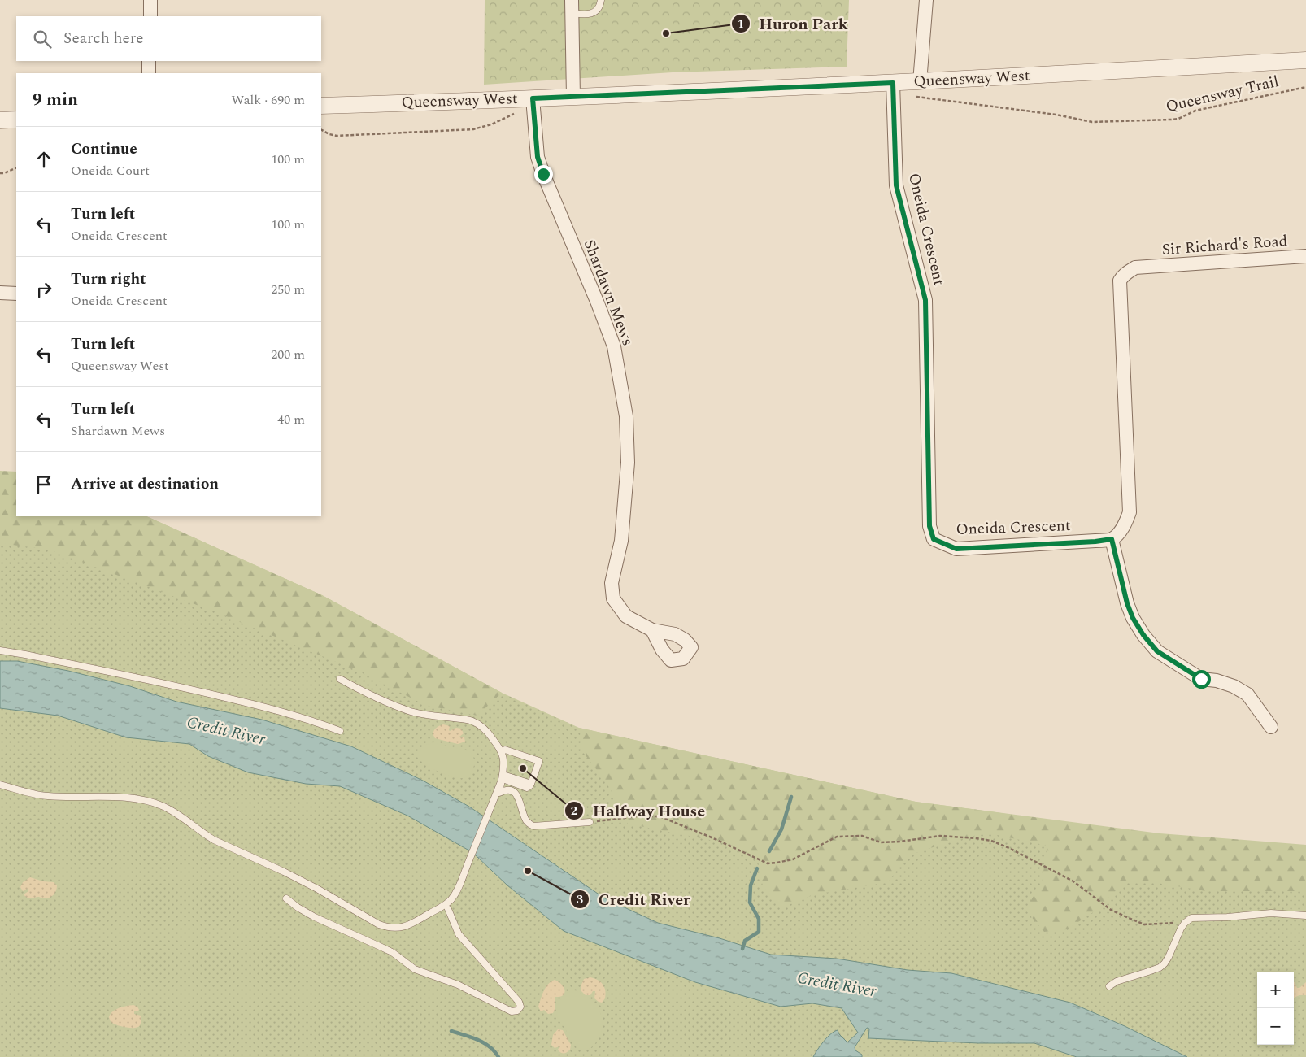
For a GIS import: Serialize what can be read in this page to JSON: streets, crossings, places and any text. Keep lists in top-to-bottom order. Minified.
{"streets":{"street":["Queensway West","Oneida Crescent","Sir Richard's Road","Shardawn Mews"],"path":["Queensway Trail"]},"crossings":[["Queensway West","Queensway Trail"],["Queensway West","Oneida Crescent"],["Queensway West","Shardawn Mews"],["Oneida Crescent","Sir Richard's Road"]],"water":["Credit River"],"places":["Huron Park","Halfway House","Credit River"],"page":{"search":"Search here","heading":["9 min","Walk · 690 m"],"list":[["Continue","Oneida Court","100 m"],["Turn left","Oneida Crescent","100 m"],["Turn right","Oneida Crescent","250 m"],["Turn left","Queensway West","200 m"],["Turn left","Shardawn Mews","40 m"],"Arrive at destination"],"map_buttons":["+","−"]}}
